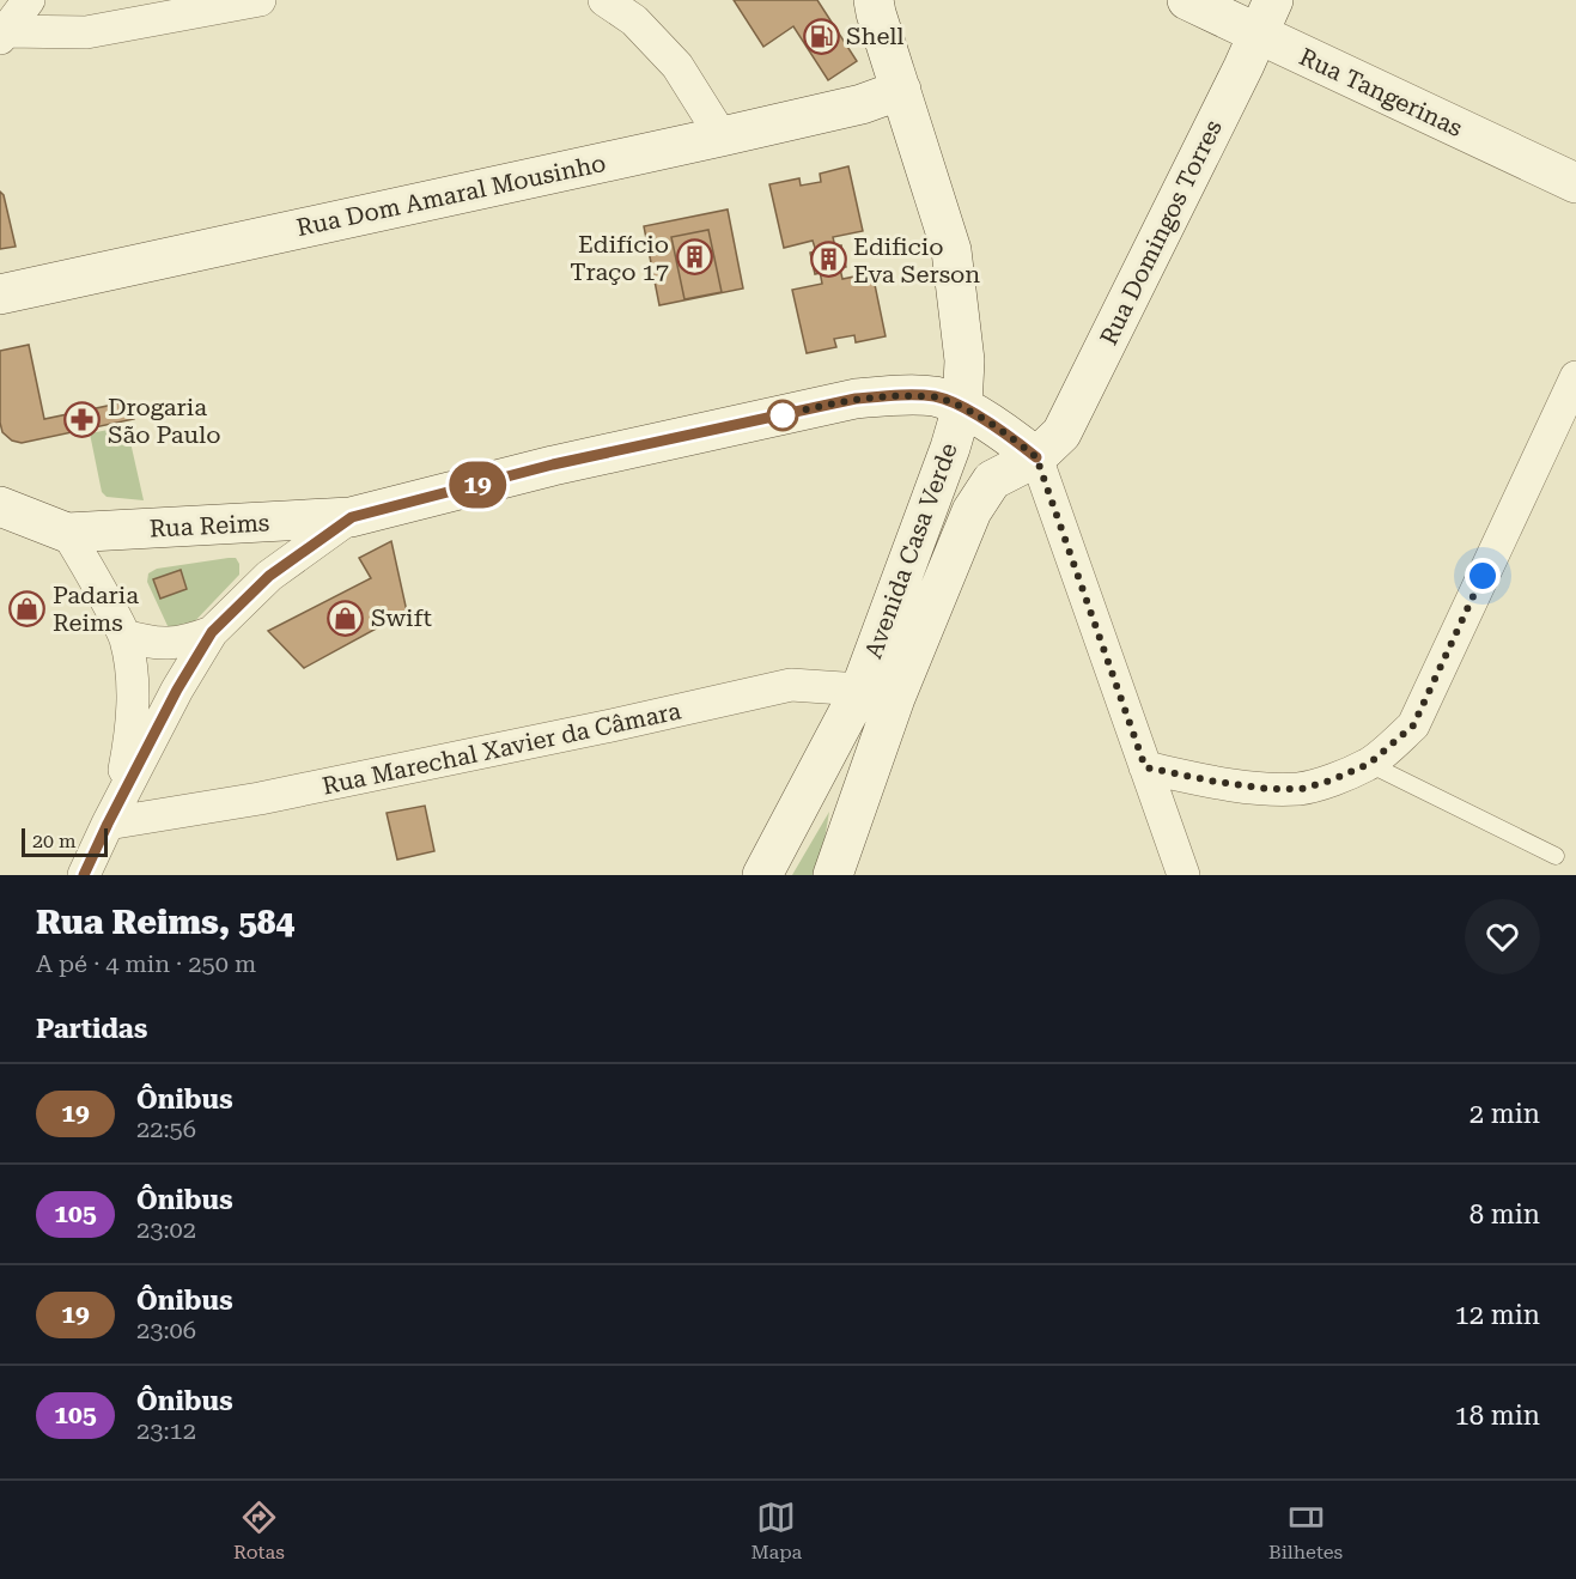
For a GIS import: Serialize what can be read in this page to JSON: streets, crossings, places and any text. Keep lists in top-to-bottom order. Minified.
{"streets":{"main road":["Rua Tangerinas","Rua Dom Amaral Mousinho","Rua Domingos Torres","Rua Reims","Avenida Casa Verde"],"street":["Rua Marechal Xavier da Câmara"]},"crossings":[["Rua Tangerinas","Rua Domingos Torres"],["Rua Dom Amaral Mousinho","Avenida Casa Verde"],["Rua Domingos Torres","Rua Reims"],["Rua Domingos Torres","Avenida Casa Verde"],["Rua Reims","Avenida Casa Verde"],["Rua Reims","Rua Marechal Xavier da Câmara"],["Avenida Casa Verde","Rua Marechal Xavier da Câmara"]],"places":{"fuel station":["Shell"],"building":["Edifício Traço 17","Edificio Eva Serson"],"pharmacy":["Drogaria São Paulo"],"shop":["Padaria Reims","Swift"]},"lines":["bus line 19"],"scale_bar":"20 m","page":{"on_map":"19","scale":"20 m","heading":[["Rua Reims, 584","A pé · 4 min · 250 m"],"Partidas"],"list":[{"mark":"19","name":"Ônibus","note":"22:56","value":"2 min"},{"mark":"105","name":"Ônibus","note":"23:02","value":"8 min"},{"mark":"19","name":"Ônibus","note":"23:06","value":"12 min"},{"mark":"105","name":"Ônibus","note":"23:12","value":"18 min"}],"tabs":["Rotas","Mapa","Bilhetes"]}}
